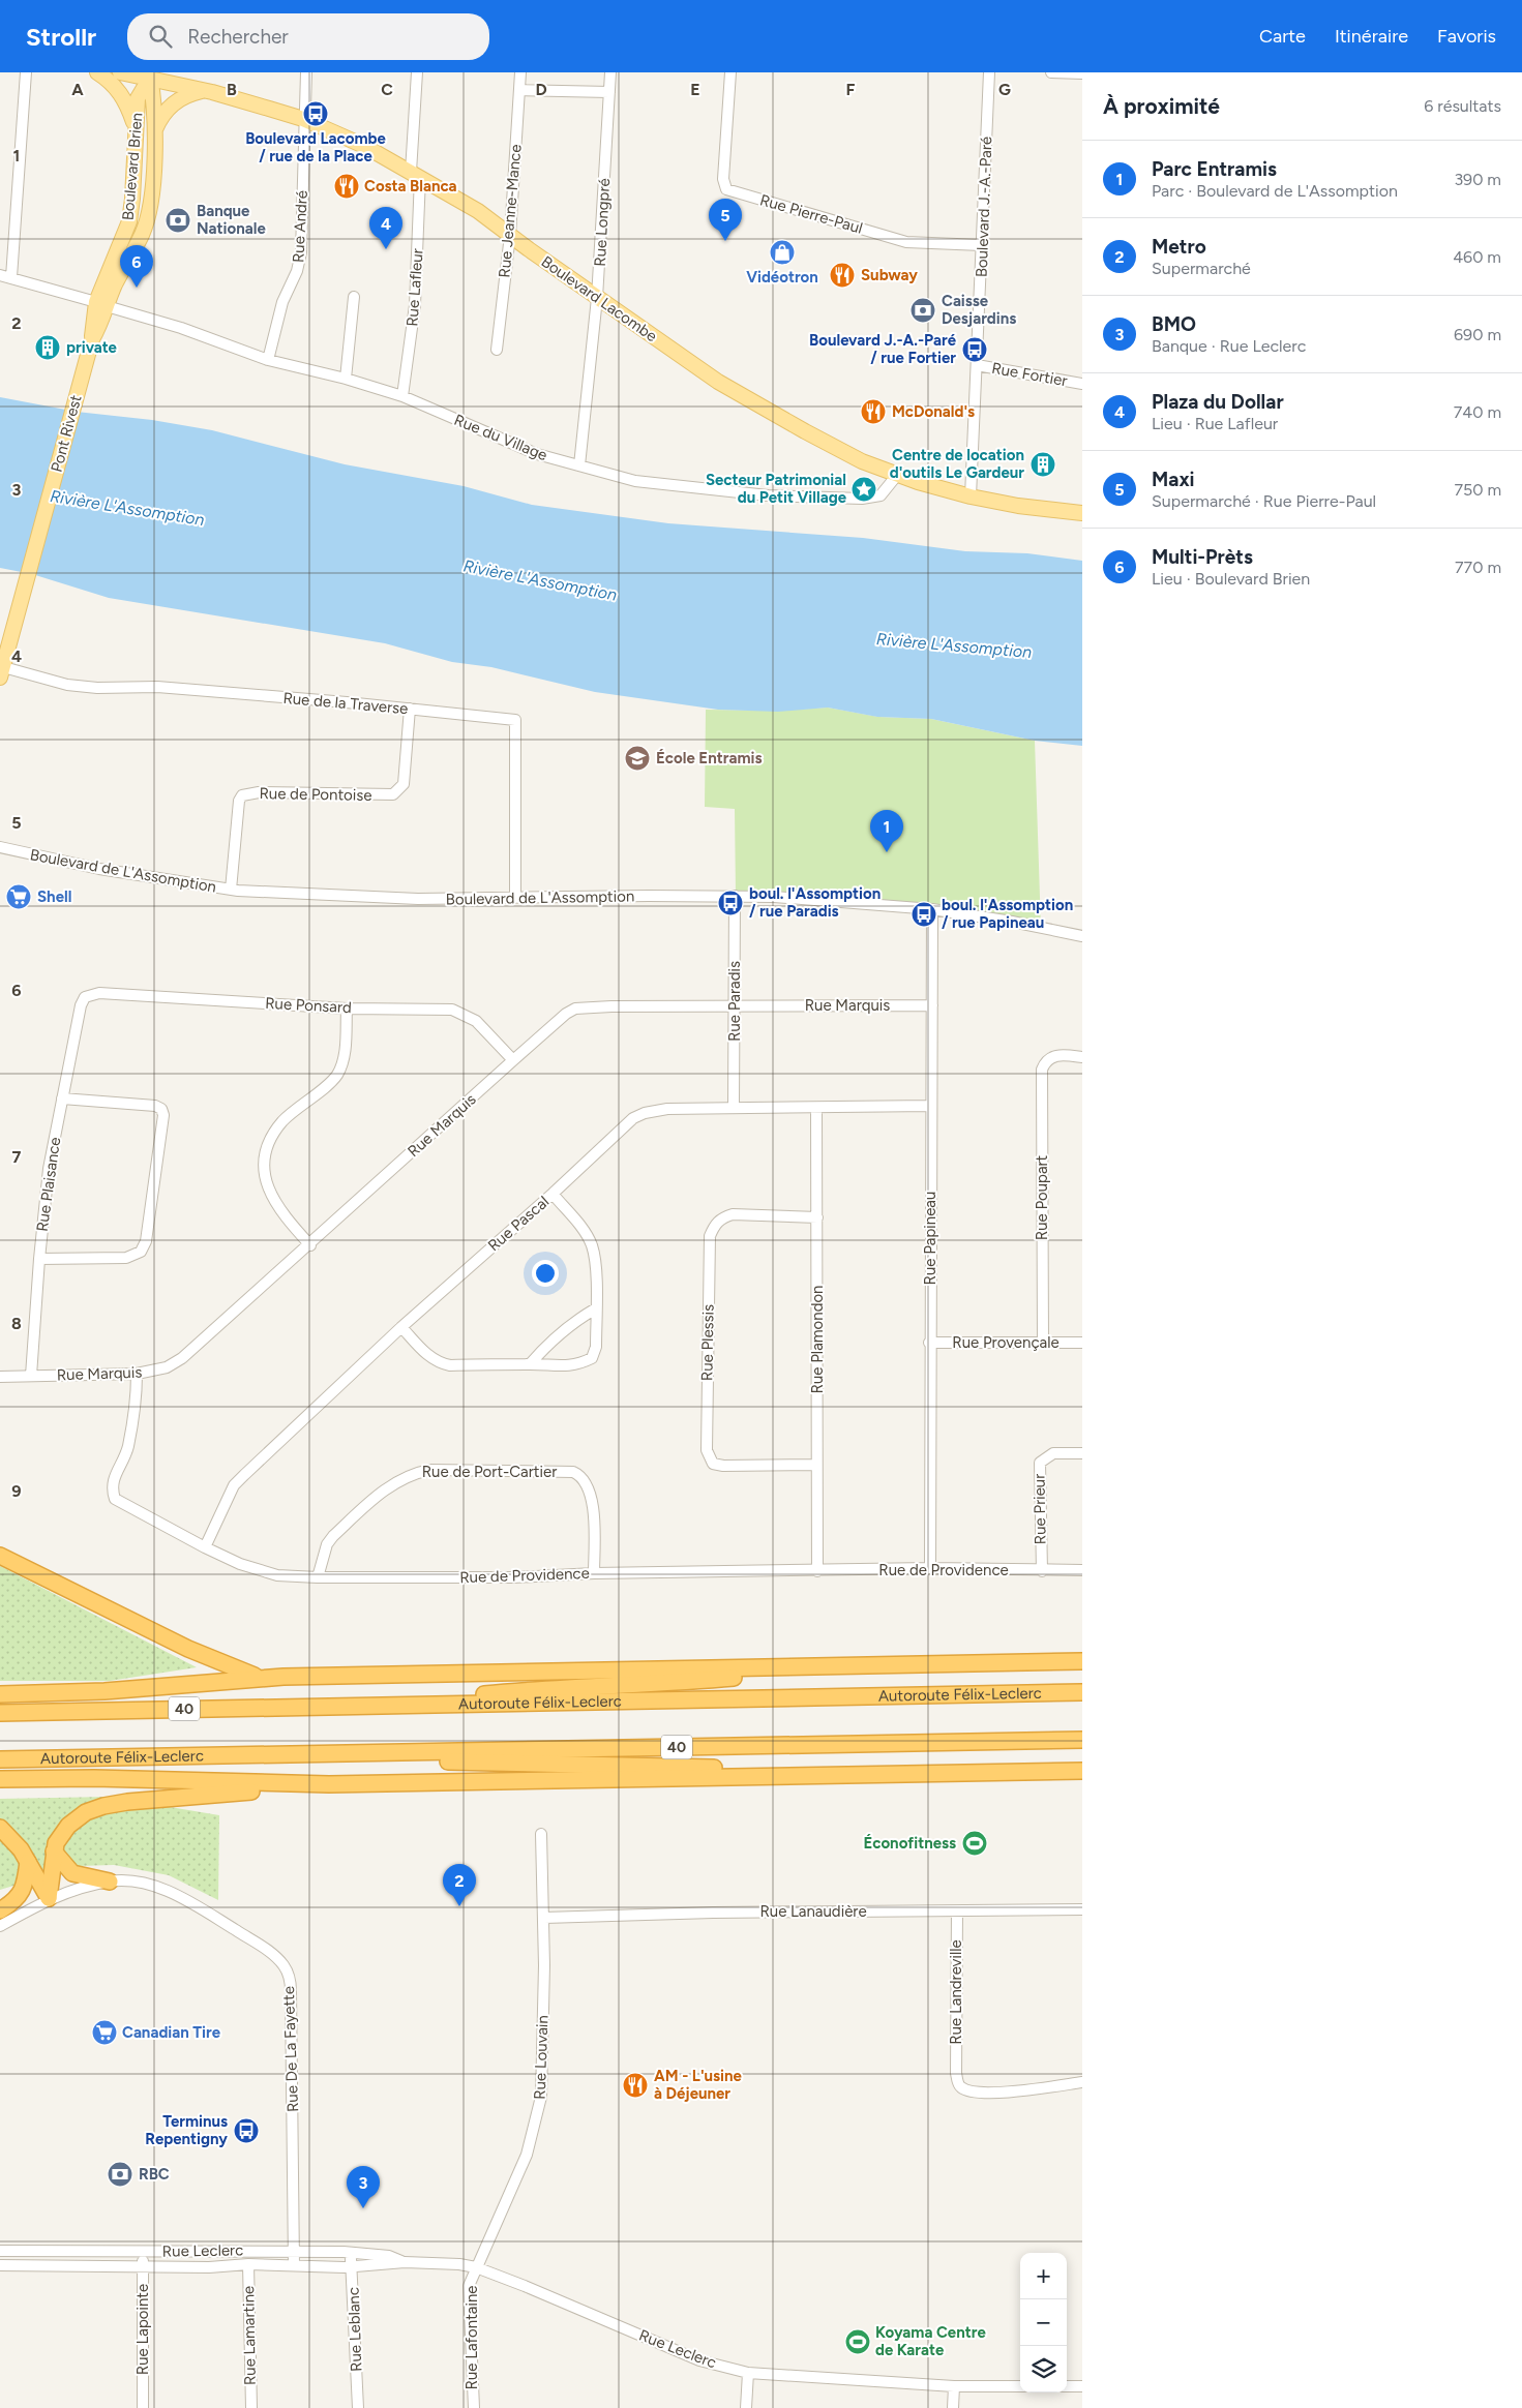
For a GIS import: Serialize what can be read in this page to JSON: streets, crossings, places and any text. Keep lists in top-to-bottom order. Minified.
{"streets":{"highway":["Autoroute Félix-Leclerc","40"],"main road":["Boulevard Brien","Boulevard Lacombe","Pont Rivest"],"street":["Boulevard J.-A.-Paré","Rue Jeanne-Mance","Rue Pierre-Paul","Rue Longpré","Rue André","Rue Lafleur","Rue Fortier","Rue du Village","Rue de la Traverse","Rue de Pontoise","Boulevard de L'Assomption","Rue Paradis","Rue Ponsard","Rue Marquis","Rue Plaisance","Rue Poupart","Rue Pascal","Rue Papineau","Rue Plamondon","Rue Plessis","Rue Provençale","Rue de Port-Cartier","Rue Prieur","Rue de Providence","Rue Lanaudière","Rue Landreville","Rue De La Fayette","Rue Louvain","Rue Leclerc","Rue Lapointe","Rue Leblanc","Rue Lamartine","Rue Lafontaine"]},"crossings":[["Boulevard Brien","Boulevard Lacombe"],["Boulevard Brien","Pont Rivest"],["Boulevard Brien","Rue du Village"],["Boulevard J.-A.-Paré","Rue Pierre-Paul"],["Boulevard J.-A.-Paré","Boulevard Lacombe"],["Boulevard J.-A.-Paré","Rue Fortier"],["Rue Jeanne-Mance","Boulevard Lacombe"],["Rue Longpré","Boulevard Lacombe"],["Rue Longpré","Rue du Village"],["Rue André","Boulevard Lacombe"],["Rue André","Rue du Village"],["Rue Lafleur","Boulevard Lacombe"],["Rue Lafleur","Rue du Village"],["Boulevard Lacombe","Rue du Village"],["Pont Rivest","Rue de la Traverse"],["Rue de la Traverse","Rue de Pontoise"],["Rue de la Traverse","Boulevard de L'Assomption"],["Rue de Pontoise","Boulevard de L'Assomption"],["Boulevard de L'Assomption","Rue Paradis"],["Boulevard de L'Assomption","Rue Papineau"],["Rue Paradis","Rue Marquis"],["Rue Paradis","Rue Pascal"],["Rue Ponsard","Rue Marquis"],["Rue Ponsard","Rue Plaisance"],["Rue Marquis","Rue Plaisance"],["Rue Marquis","Rue Papineau"],["Rue Marquis","Rue de Providence"],["Rue Poupart","Rue Provençale"],["Rue Pascal","Rue Papineau"],["Rue Pascal","Rue Plamondon"],["Rue Pascal","Rue de Providence"],["Rue Papineau","Rue Provençale"],["Rue Papineau","Rue de Providence"],["Rue Plamondon","Rue Plessis"],["Rue Plamondon","Rue de Providence"],["Rue de Port-Cartier","Rue de Providence"],["Rue Prieur","Rue de Providence"],["Rue Lanaudière","Rue Landreville"],["Rue Lanaudière","Rue Louvain"],["Rue De La Fayette","Rue Leclerc"],["Rue Louvain","Rue Leclerc"],["Rue Louvain","Rue Lafontaine"],["Rue Leclerc","Rue Lapointe"],["Rue Leclerc","Rue Leblanc"],["Rue Leclerc","Rue Lamartine"],["Rue Leclerc","Rue Lafontaine"]],"water":["Rivière L'Assomption"],"places":{"bus stop":["Boulevard Lacombe / rue de la Place","Boulevard J.-A.-Paré / rue Fortier","boul. l'Assomption / rue Paradis","boul. l'Assomption / rue Papineau","Terminus Repentigny"],"restaurant":["Costa Blanca","Subway","McDonald's","AM - L'usine à Déjeuner"],"bank":["Banque Nationale","Caisse Desjardins","RBC"],"shop":["Vidéotron"],"building":["private","Centre de location d'outils Le Gardeur"],"place":["Secteur Patrimonial du Petit Village"],"school or university":["École Entramis"],"supermarket":["Shell","Canadian Tire"],"sports":["Éconofitness","Koyama Centre de Karate"]},"page":{"header":"Strollr","search":"Rechercher","nav":["Carte","Itinéraire","Favoris"],"heading":["À proximité","6 résultats"],"list":[{"mark":"1","name":"Parc Entramis","note":"Parc · Boulevard de L'Assomption","value":"390 m"},{"mark":"2","name":"Metro","note":"Supermarché","value":"460 m"},{"mark":"3","name":"BMO","note":"Banque · Rue Leclerc","value":"690 m"},{"mark":"4","name":"Plaza du Dollar","note":"Lieu · Rue Lafleur","value":"740 m"},{"mark":"5","name":"Maxi","note":"Supermarché · Rue Pierre-Paul","value":"750 m"},{"mark":"6","name":"Multi-Prèts","note":"Lieu · Boulevard Brien","value":"770 m"}],"pins":["5","4","6","1","2","3"],"map_buttons":["+","−"]},"grid":{"columns":["A","B","C","D","E","F","G"],"rows":["1","2","3","4","5","6","7","8","9"]}}
